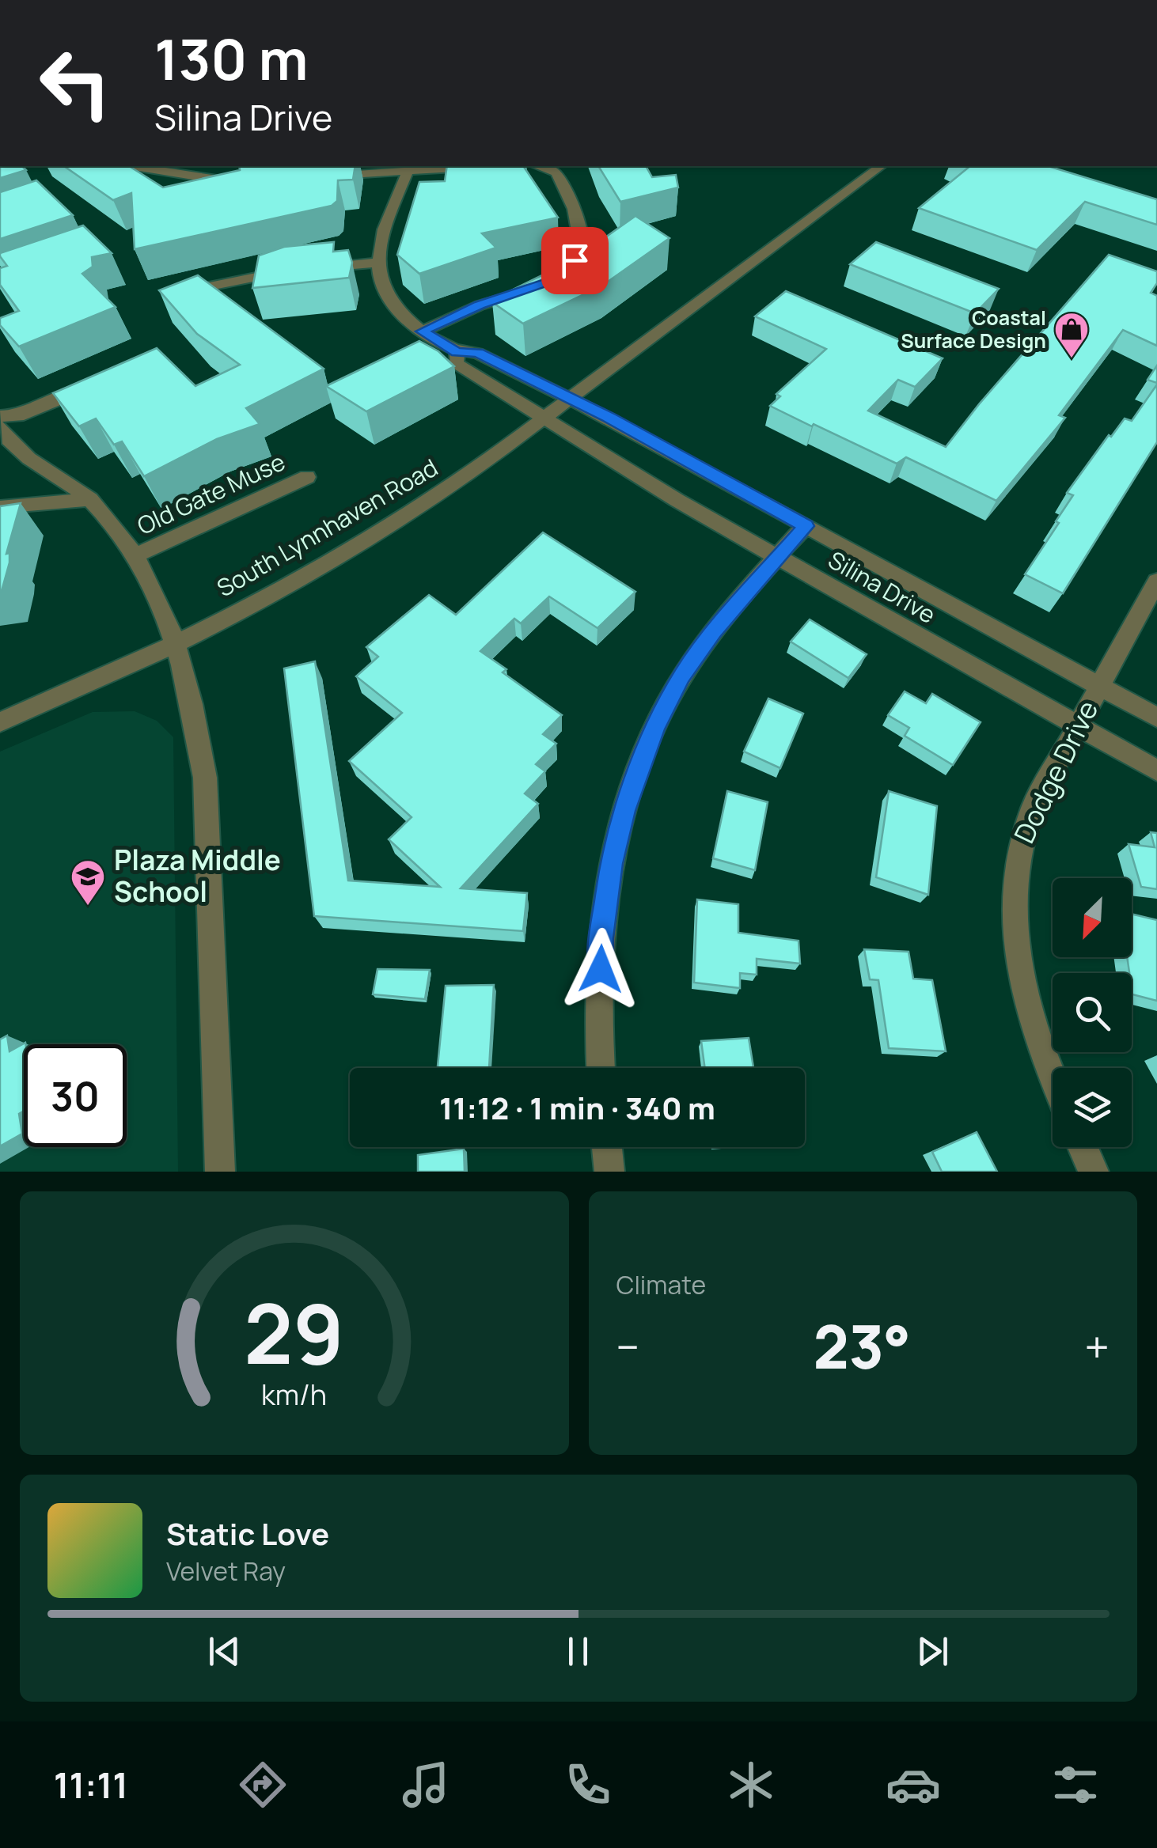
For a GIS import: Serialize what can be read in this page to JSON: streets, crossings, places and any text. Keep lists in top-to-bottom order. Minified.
{"streets":{"street":["Old Gate Muse","South Lynnhaven Road","Silina Drive","Dodge Drive"]},"crossings":[["South Lynnhaven Road","Silina Drive"],["Silina Drive","Dodge Drive"]],"places":{"shop":["Coastal Surface Design"],"school or university":["Plaza Middle School"]},"north":"bottom left","page":{"turn":["130 m","Silina Drive"],"limit":"30","trip":"11:12 · 1 min · 340 m","tile":"Climate","heat":["−","23°","+"],"song":["Static Love","Velvet Ray"],"tabs":"11:11","gauge":["29","km/h"]}}
